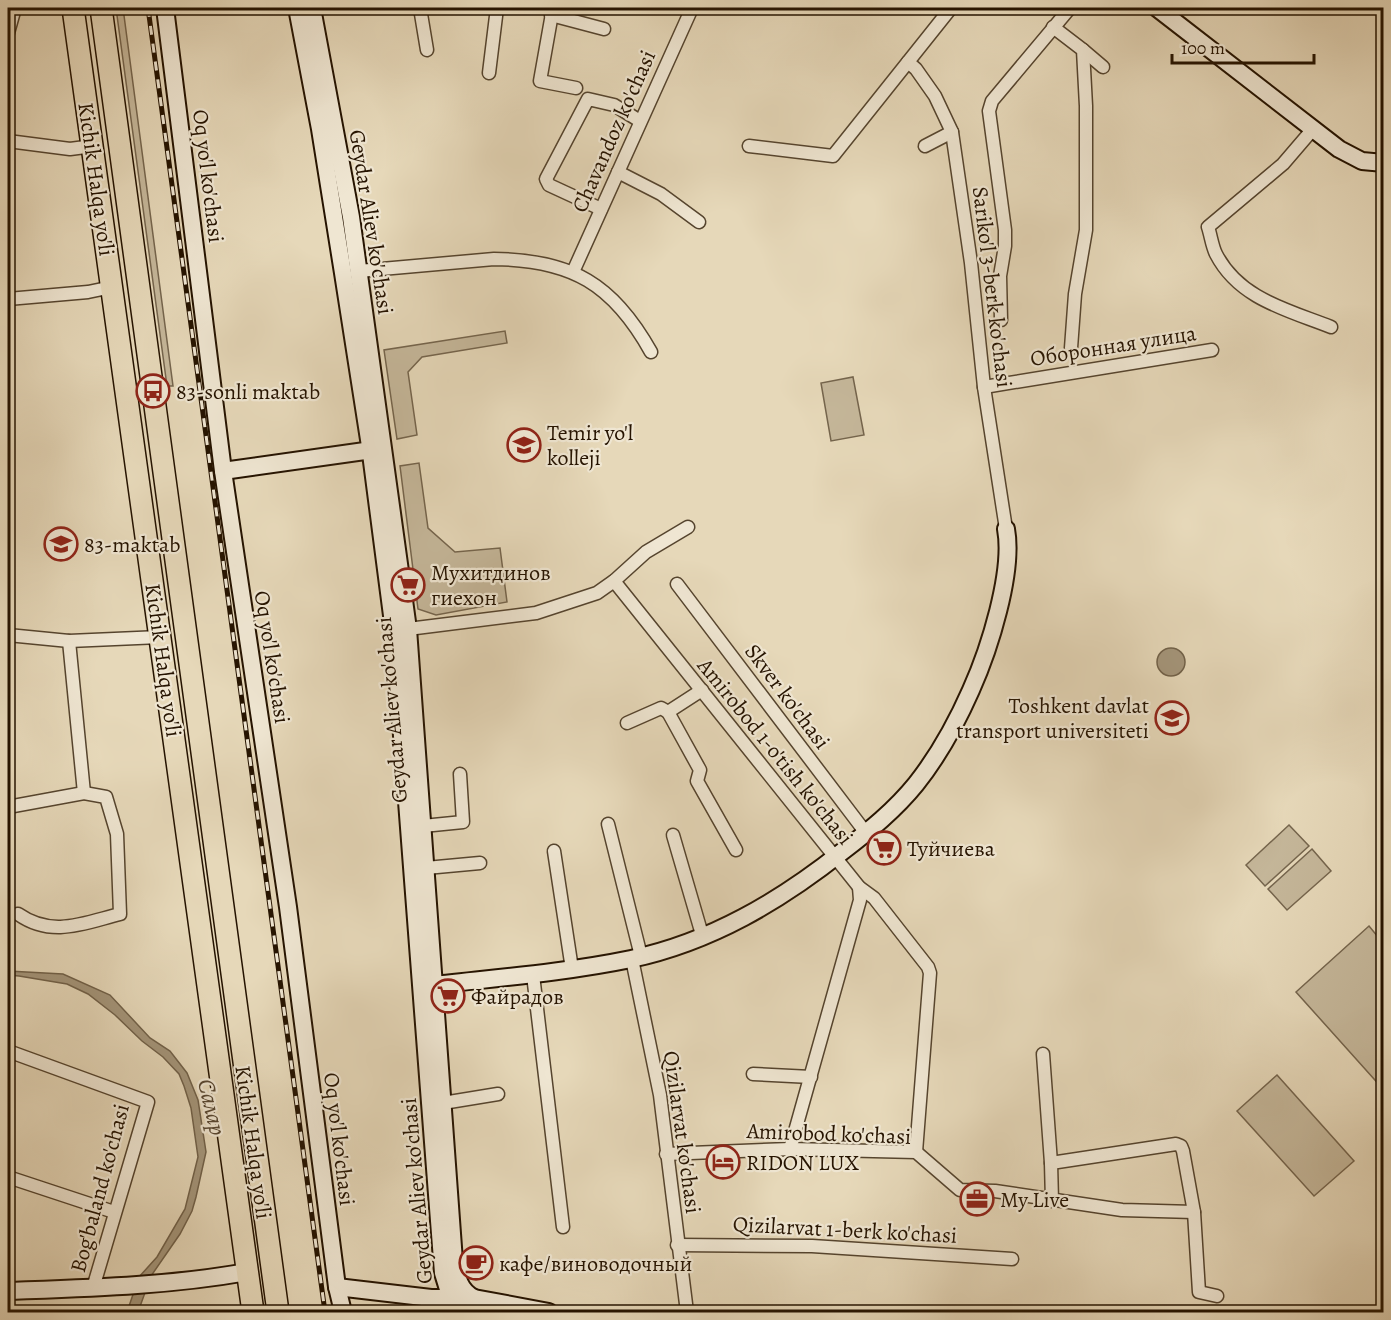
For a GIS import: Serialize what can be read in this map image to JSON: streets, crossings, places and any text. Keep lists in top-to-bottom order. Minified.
{"streets":{"highway":["Kichik Halqa yo'li"],"street":["Chavandoz ko'chasi","Oq yo'l ko'chasi","Geydar Aliev ko'chasi","Sariko'l 3-berk ko'chasi","Оборонная улица","Skver ko'chasi","Amirobod 1-o'tish ko'chasi","Qizilarvat ko'chasi","Amirobod ko'chasi","Bog'baland ko'chasi","Qizilarvat 1-berk ko'chasi"]},"crossings":[["Oq yo'l ko'chasi","Geydar Aliev ko'chasi"],["Sariko'l 3-berk ko'chasi","Оборонная улица"],["Amirobod 1-o'tish ko'chasi","Amirobod ko'chasi"],["Qizilarvat ko'chasi","Amirobod ko'chasi"],["Qizilarvat ko'chasi","Qizilarvat 1-berk ko'chasi"]],"water":["Салар"],"places":{"bus stop":["83-sonli maktab"],"school or university":["Temir yo'l kolleji","83-maktab","Toshkent davlat transport universiteti"],"supermarket":["Мухитдинов гиехон","Туйчиева","Файрадов"],"hotel":["RIDON LUX"],"office":["My Live"],"cafe":["кафе/виноводочный"]},"scale_bar":"100 m"}
